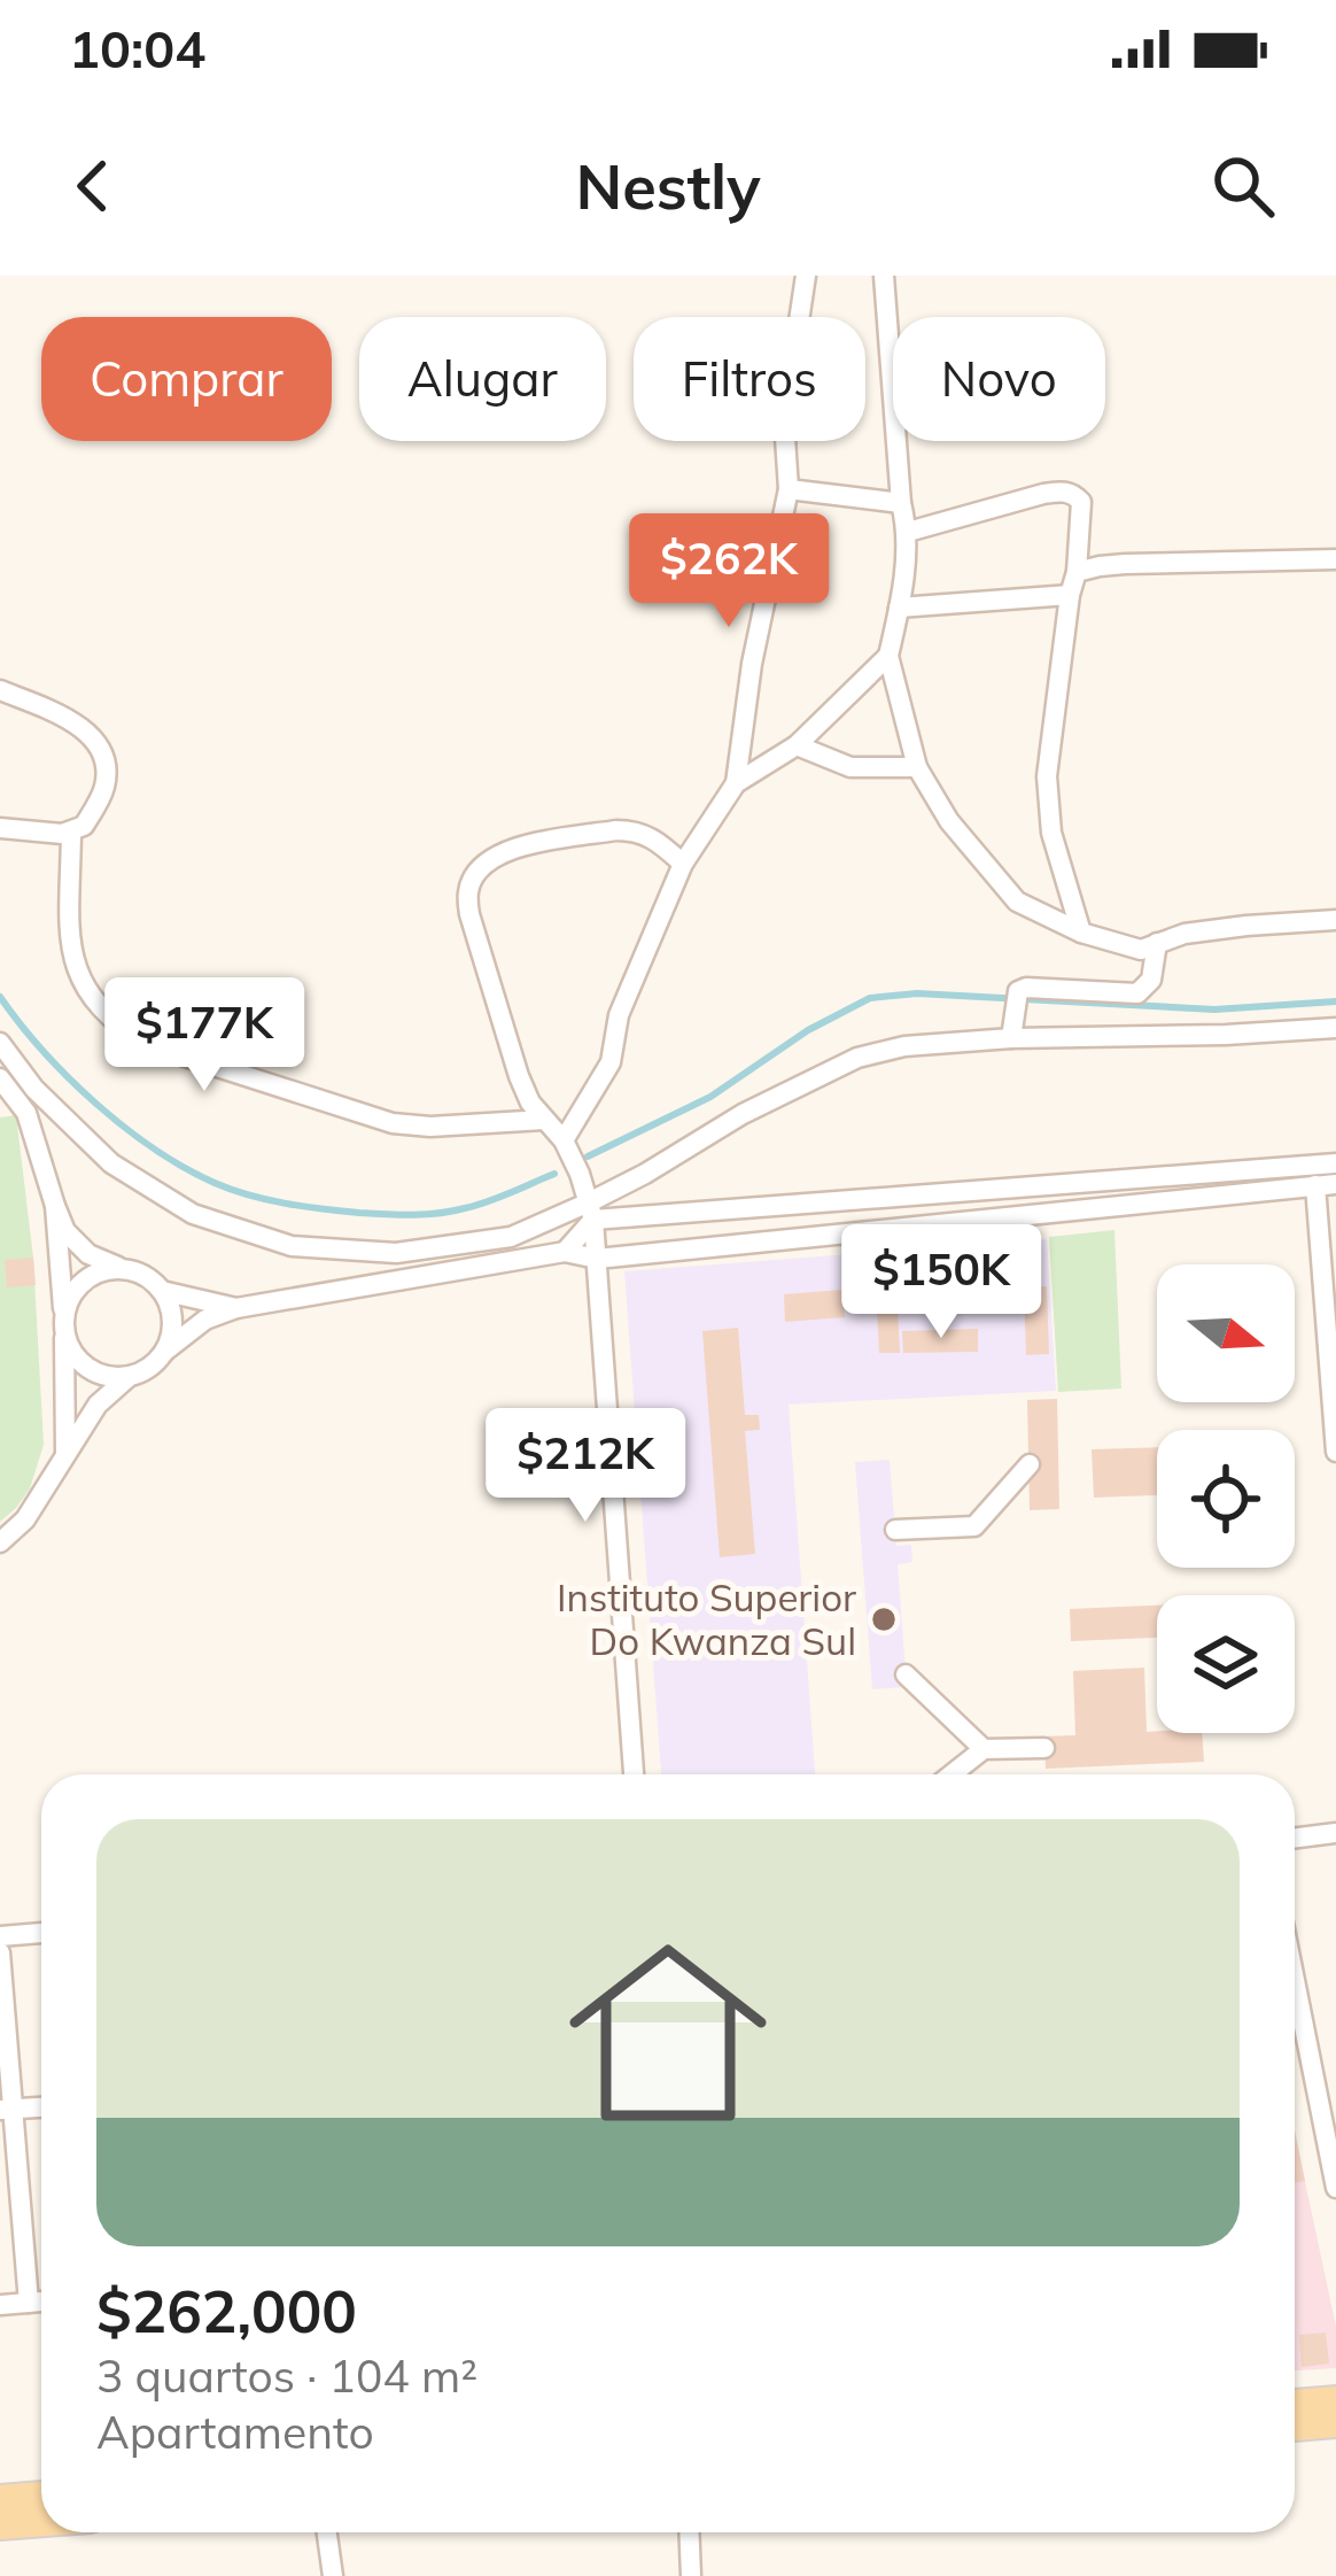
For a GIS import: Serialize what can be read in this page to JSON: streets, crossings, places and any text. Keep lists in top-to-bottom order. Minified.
{"places":["Instituto Superior Do Kwanza Sul"],"north":"right","page":{"status":"10:04","header":"Nestly","chip":["Comprar","Alugar","Filtros","Novo"],"price":["$262K","$177K","$150K","$212K"],"list":[{"name":"$262,000","note":"3 quartos · 104 m² · Apartamento"}]}}
